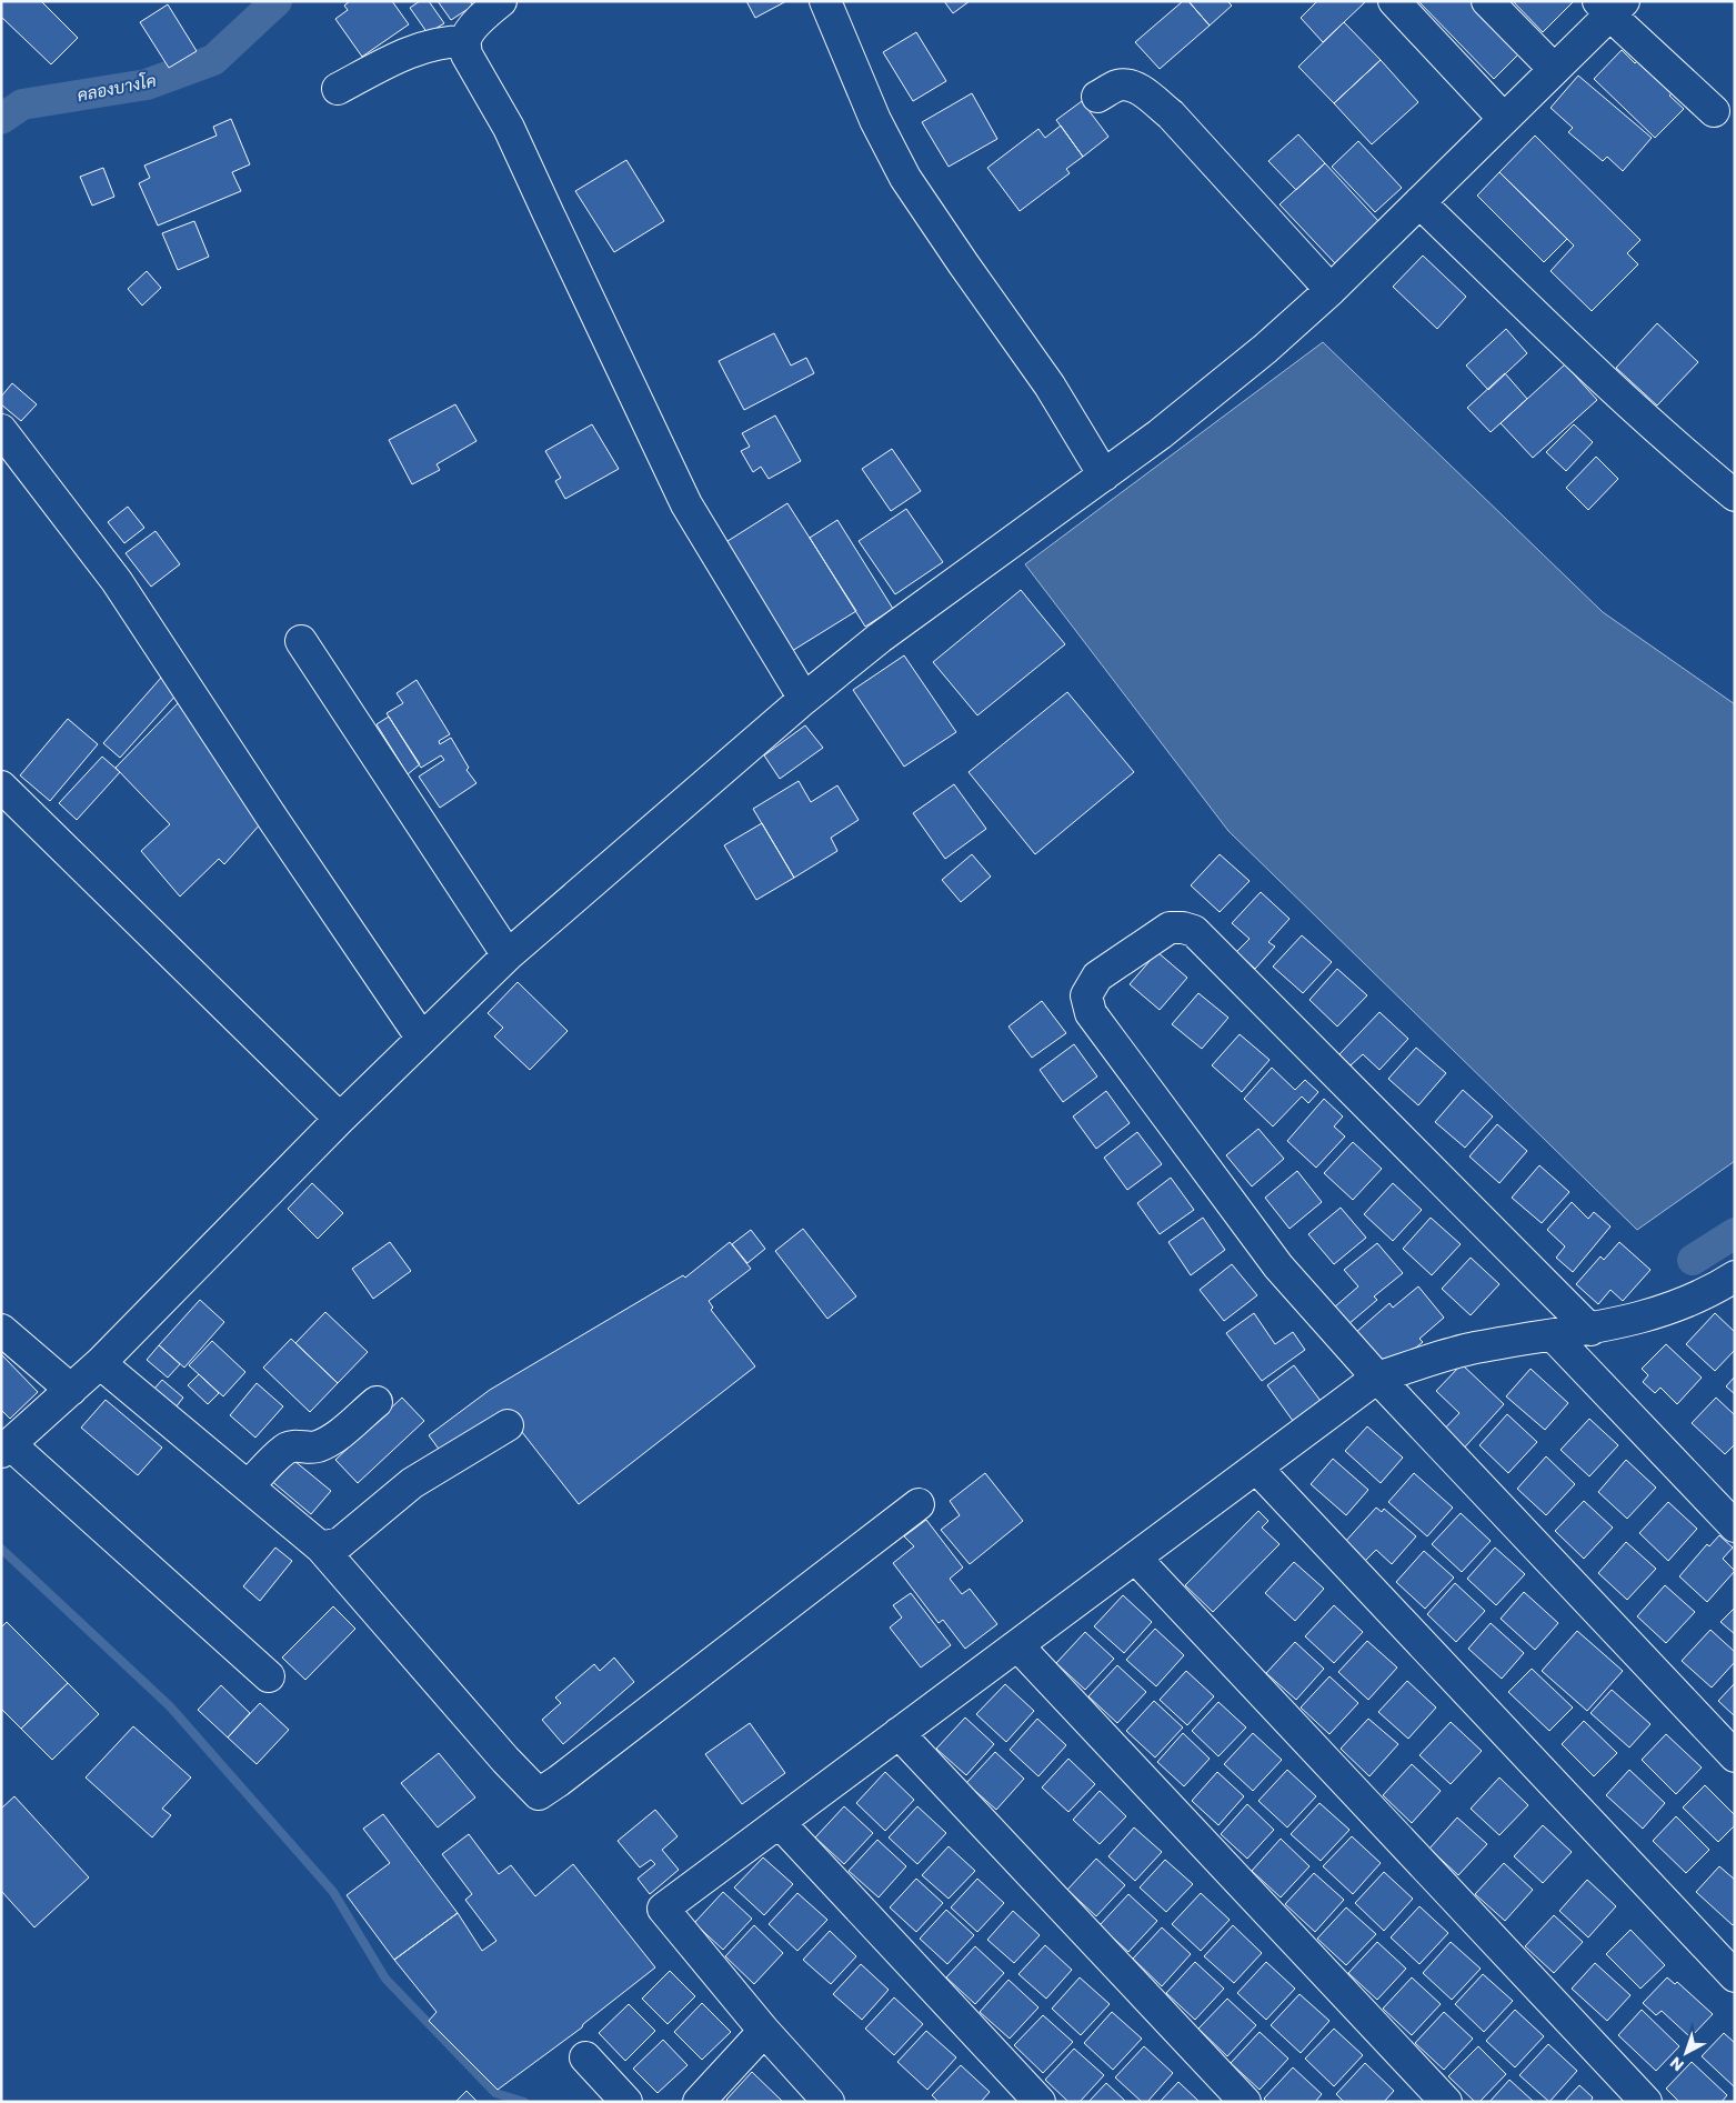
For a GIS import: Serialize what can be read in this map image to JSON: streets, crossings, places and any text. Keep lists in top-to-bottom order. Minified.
{"water":["คลองบางโค"],"north":"bottom left"}
